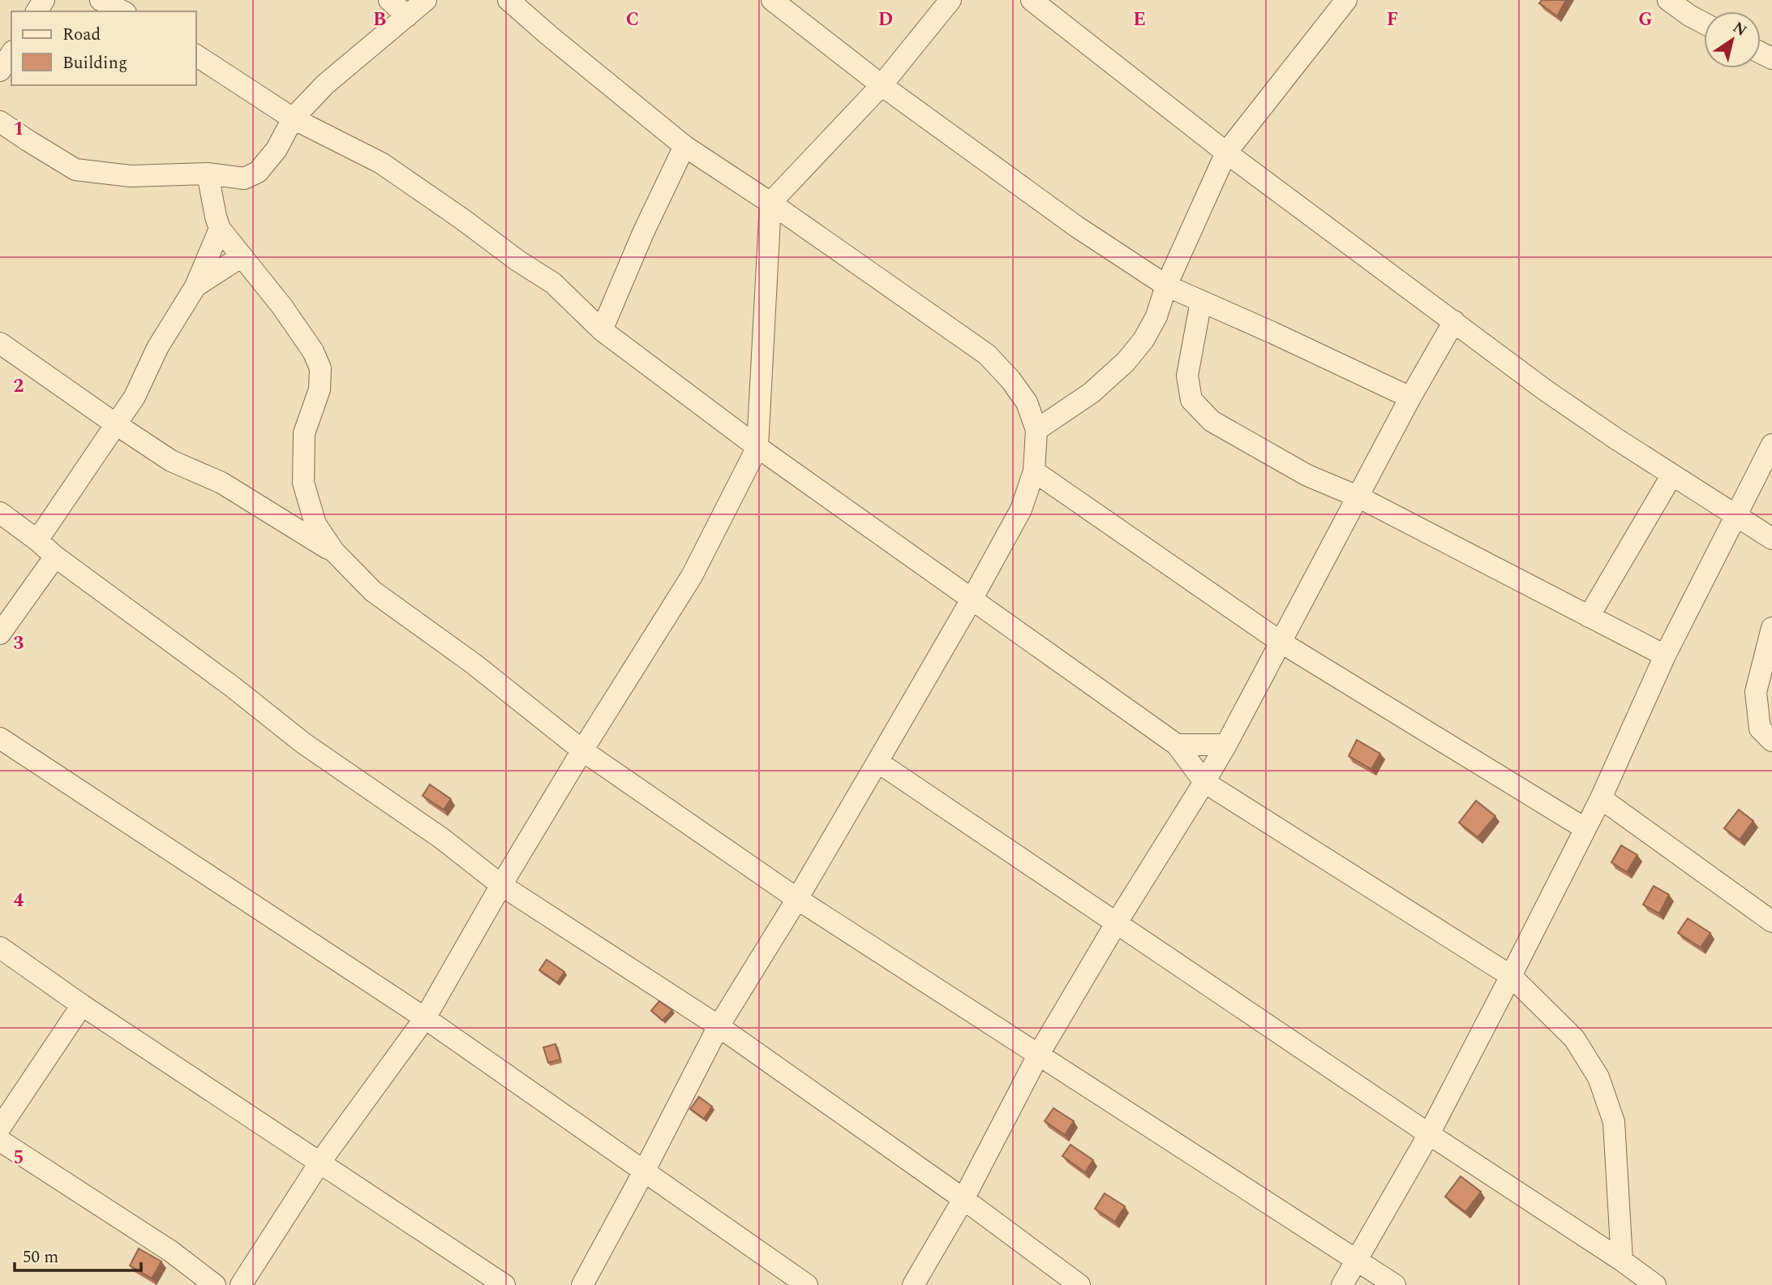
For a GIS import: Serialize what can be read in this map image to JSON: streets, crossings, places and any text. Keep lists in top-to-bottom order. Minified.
{"legend":["Road","Building"],"scale_bar":"50 m","north":"top right","grid":{"columns":["B","C","D","E","F","G"],"rows":["1","2","3","4","5"]}}
